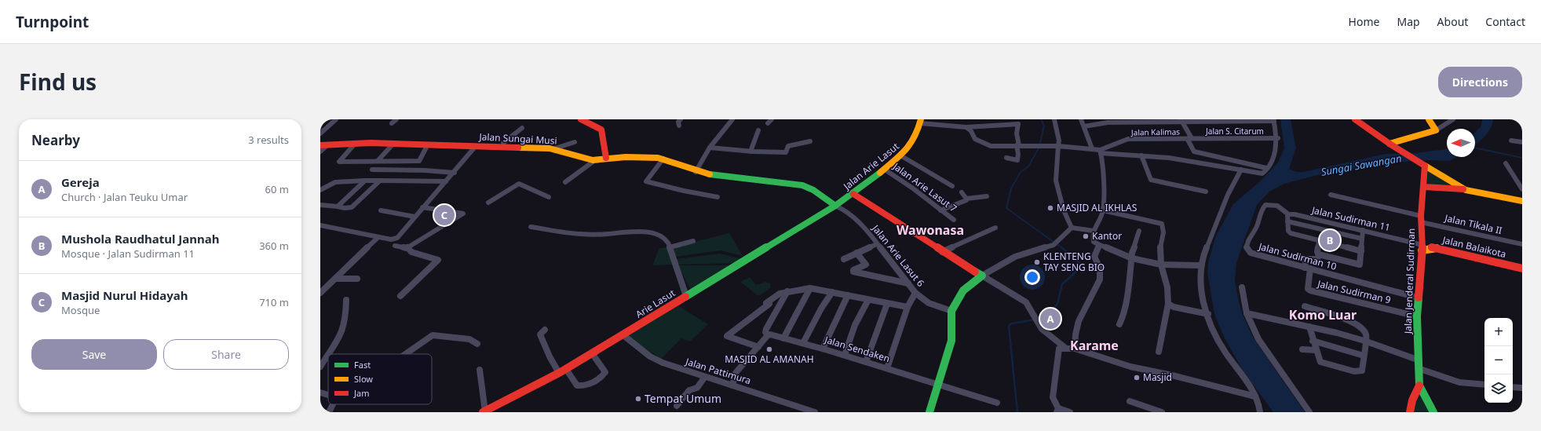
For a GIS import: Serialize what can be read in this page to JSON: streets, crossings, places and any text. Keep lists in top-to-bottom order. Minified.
{"streets":{"main road":["Jalan Sungai Musi","Jalan Arie Lasut","Jalan Balaikota","Jalan Jenderal Sudirman","Arie Lasut"],"street":["Jalan S. Citarum","Jalan Kalimas","Jalan Arie Lasut 7","Jalan Sudirman 11","Jalan Tikala II","Jalan Arie Lasut 6","Jalan Sudirman 10","Jalan Sudirman 9","Jalan Sendaken","Jalan Pattimura"]},"crossings":[["Jalan S. Citarum","Jalan Kalimas"],["Jalan Sungai Musi","Jalan Arie Lasut"],["Jalan Sungai Musi","Jalan Arie Lasut 6"],["Jalan Sungai Musi","Arie Lasut"],["Jalan Arie Lasut","Jalan Arie Lasut 7"],["Jalan Arie Lasut","Jalan Arie Lasut 6"],["Jalan Arie Lasut","Arie Lasut"],["Jalan Sudirman 11","Jalan Balaikota"],["Jalan Sudirman 11","Jalan Sudirman 10"],["Jalan Sudirman 11","Jalan Jenderal Sudirman"],["Jalan Tikala II","Jalan Jenderal Sudirman"],["Jalan Balaikota","Jalan Jenderal Sudirman"],["Jalan Arie Lasut 6","Arie Lasut"],["Jalan Sudirman 10","Jalan Jenderal Sudirman"],["Jalan Sudirman 10","Jalan Sudirman 9"],["Jalan Jenderal Sudirman","Jalan Sudirman 9"],["Arie Lasut","Jalan Pattimura"]],"districts":["Wawonasa","Komo Luar","Karame"],"water":["Sungai Sawangan"],"places":["MASJID AL IKHLAS","Kantor","KLENTENG TAY SENG BIO","MASJID AL AMANAH","Masjid","Tempat Umum"],"legend":["Fast","Slow","Jam"],"north":"left","page":{"header":"Turnpoint","nav":["Home","Map","About","Contact"],"title":"Find us","buttons":["Directions",["Save","Share"]],"heading":["Nearby","3 results"],"list":[{"mark":"A","name":"Gereja","note":"Church · Jalan Teuku Umar","value":"60 m"},{"mark":"B","name":"Mushola Raudhatul Jannah","note":"Mosque · Jalan Sudirman 11","value":"360 m"},{"mark":"C","name":"Masjid Nurul Hidayah","note":"Mosque","value":"710 m"}],"pins":["C","B","A"],"map_buttons":["+","−"]}}
